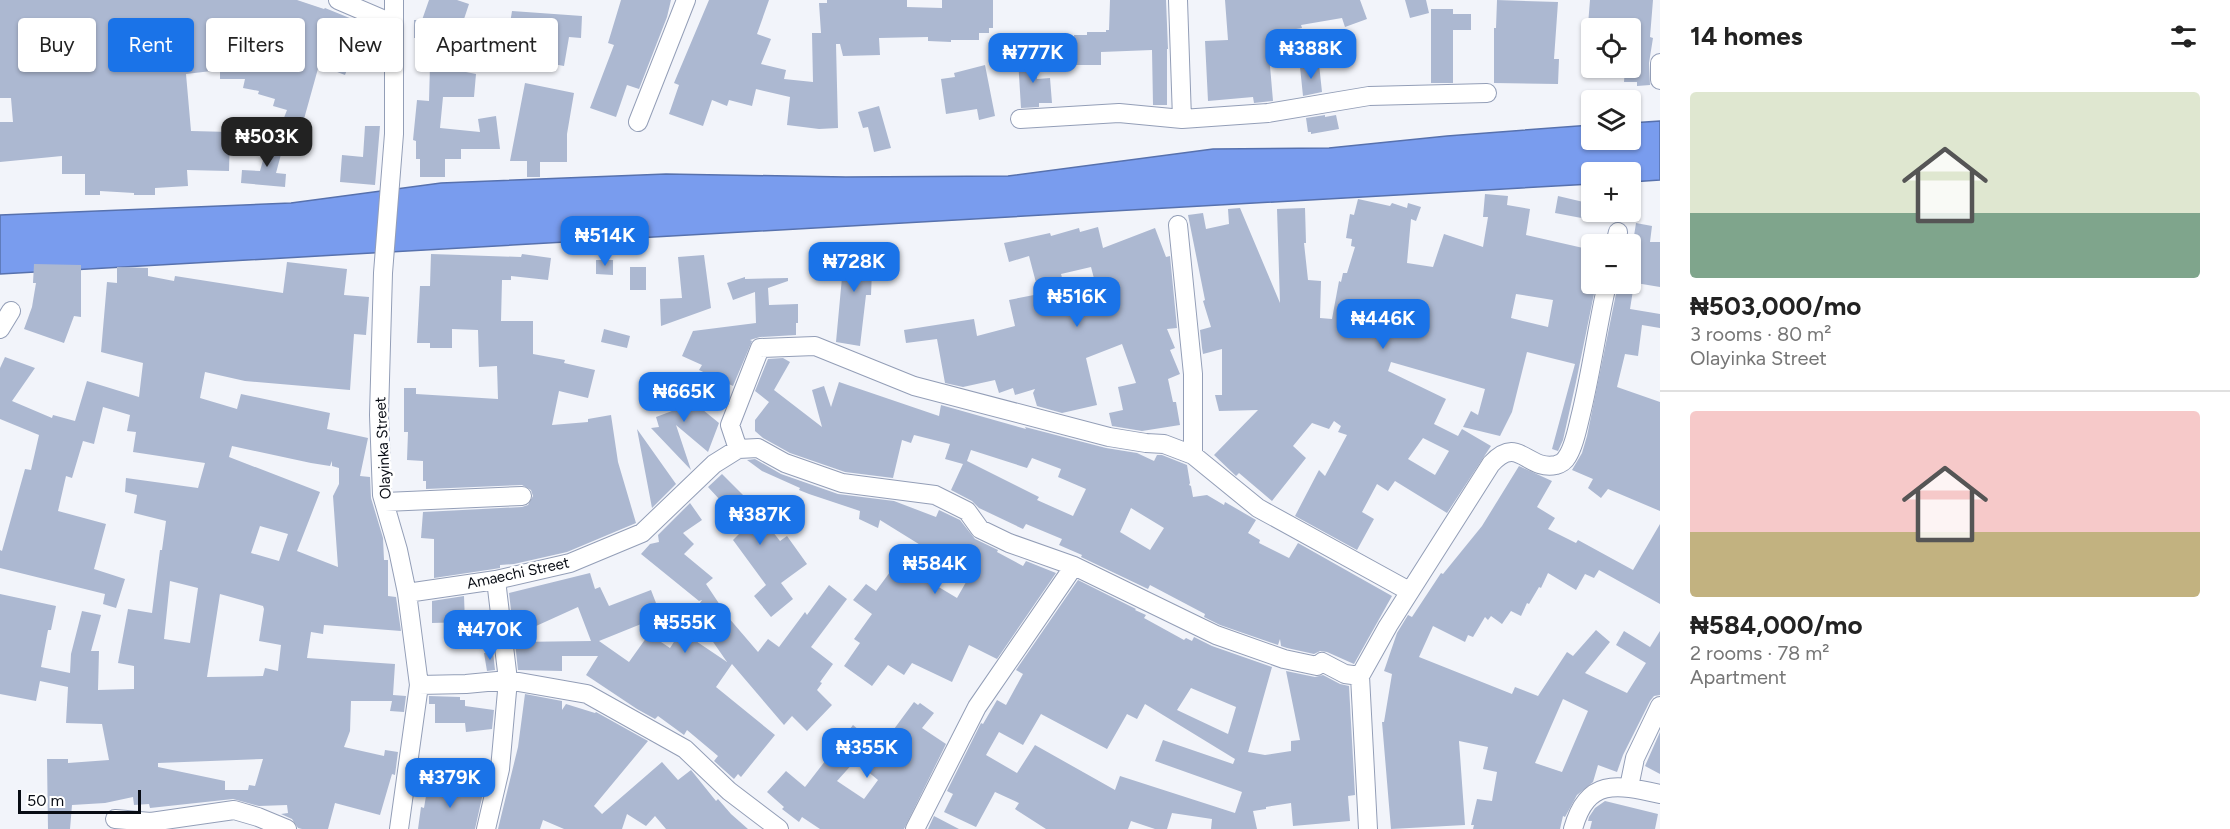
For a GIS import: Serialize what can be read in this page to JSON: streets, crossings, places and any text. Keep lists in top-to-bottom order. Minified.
{"streets":{"street":["Olayinka Street","Amaechi Street"]},"crossings":[["Olayinka Street","Amaechi Street"]],"scale_bar":"50 m","page":{"heading":"14 homes","map_buttons":["+","−"],"chip":["Buy","Rent","Filters","New","Apartment"],"price":["₦388K","₦777K","₦503K","₦514K","₦728K","₦516K","₦446K","₦665K","₦387K","₦584K","₦555K","₦470K","₦355K","₦379K"],"list":[{"name":"₦503,000/mo","note":"3 rooms · 80 m² · Olayinka Street"},{"name":"₦584,000/mo","note":"2 rooms · 78 m² · Apartment"}],"scale":"50 m"}}
